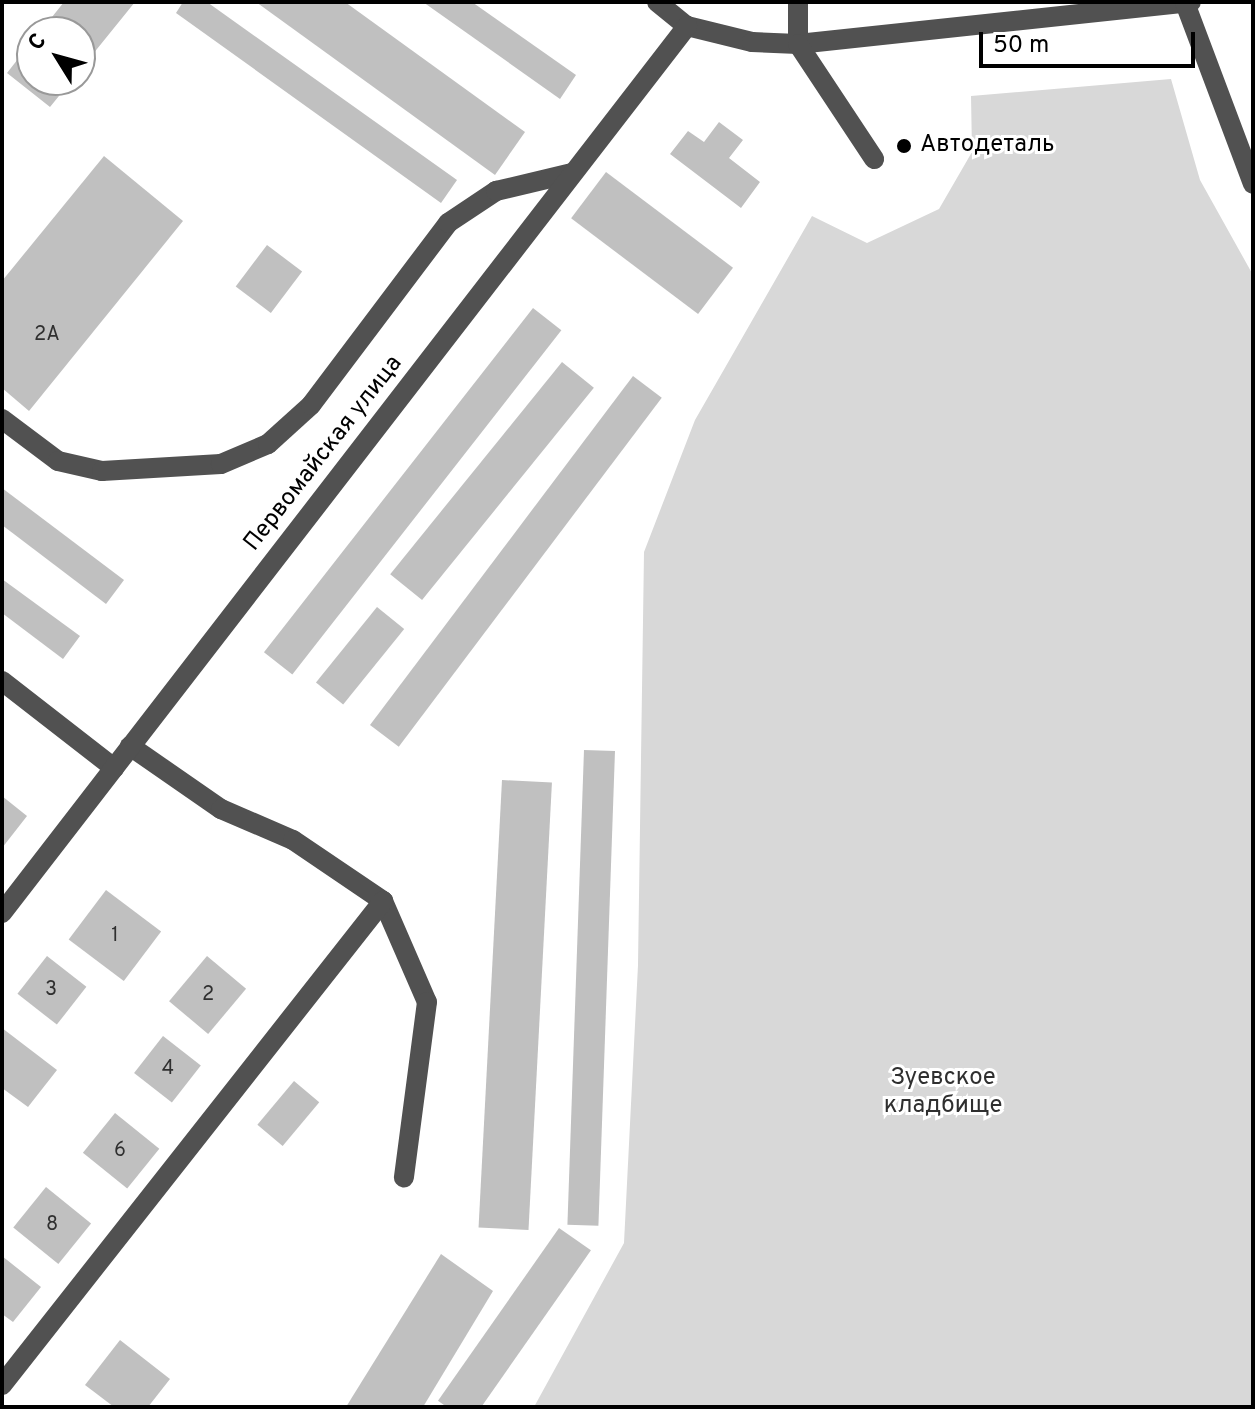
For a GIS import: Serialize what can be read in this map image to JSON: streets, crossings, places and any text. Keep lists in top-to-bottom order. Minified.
{"streets":{"street":["Первомайская улица"]},"parks":["Зуевское кладбище"],"places":["Автодеталь"],"house_numbers":["2А","1","3","2","4","6","8"],"scale_bar":"50 m","north":"top left"}
